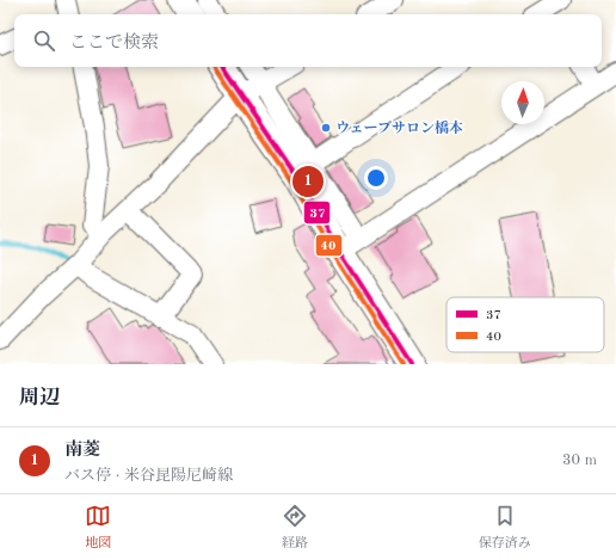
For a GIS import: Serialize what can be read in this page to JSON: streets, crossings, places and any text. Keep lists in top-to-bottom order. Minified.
{"places":["ウェーブサロン橋本"],"lines":["transit line 37","transit line 40"],"legend":["37","40"],"north":"top","page":{"search":"ここで検索","pins":"1","heading":"周辺","list":[{"mark":"1","name":"南菱","note":"バス停 · 米谷昆陽尼崎線","value":"30 m"}],"nav":["地図","経路","保存済み"]}}
